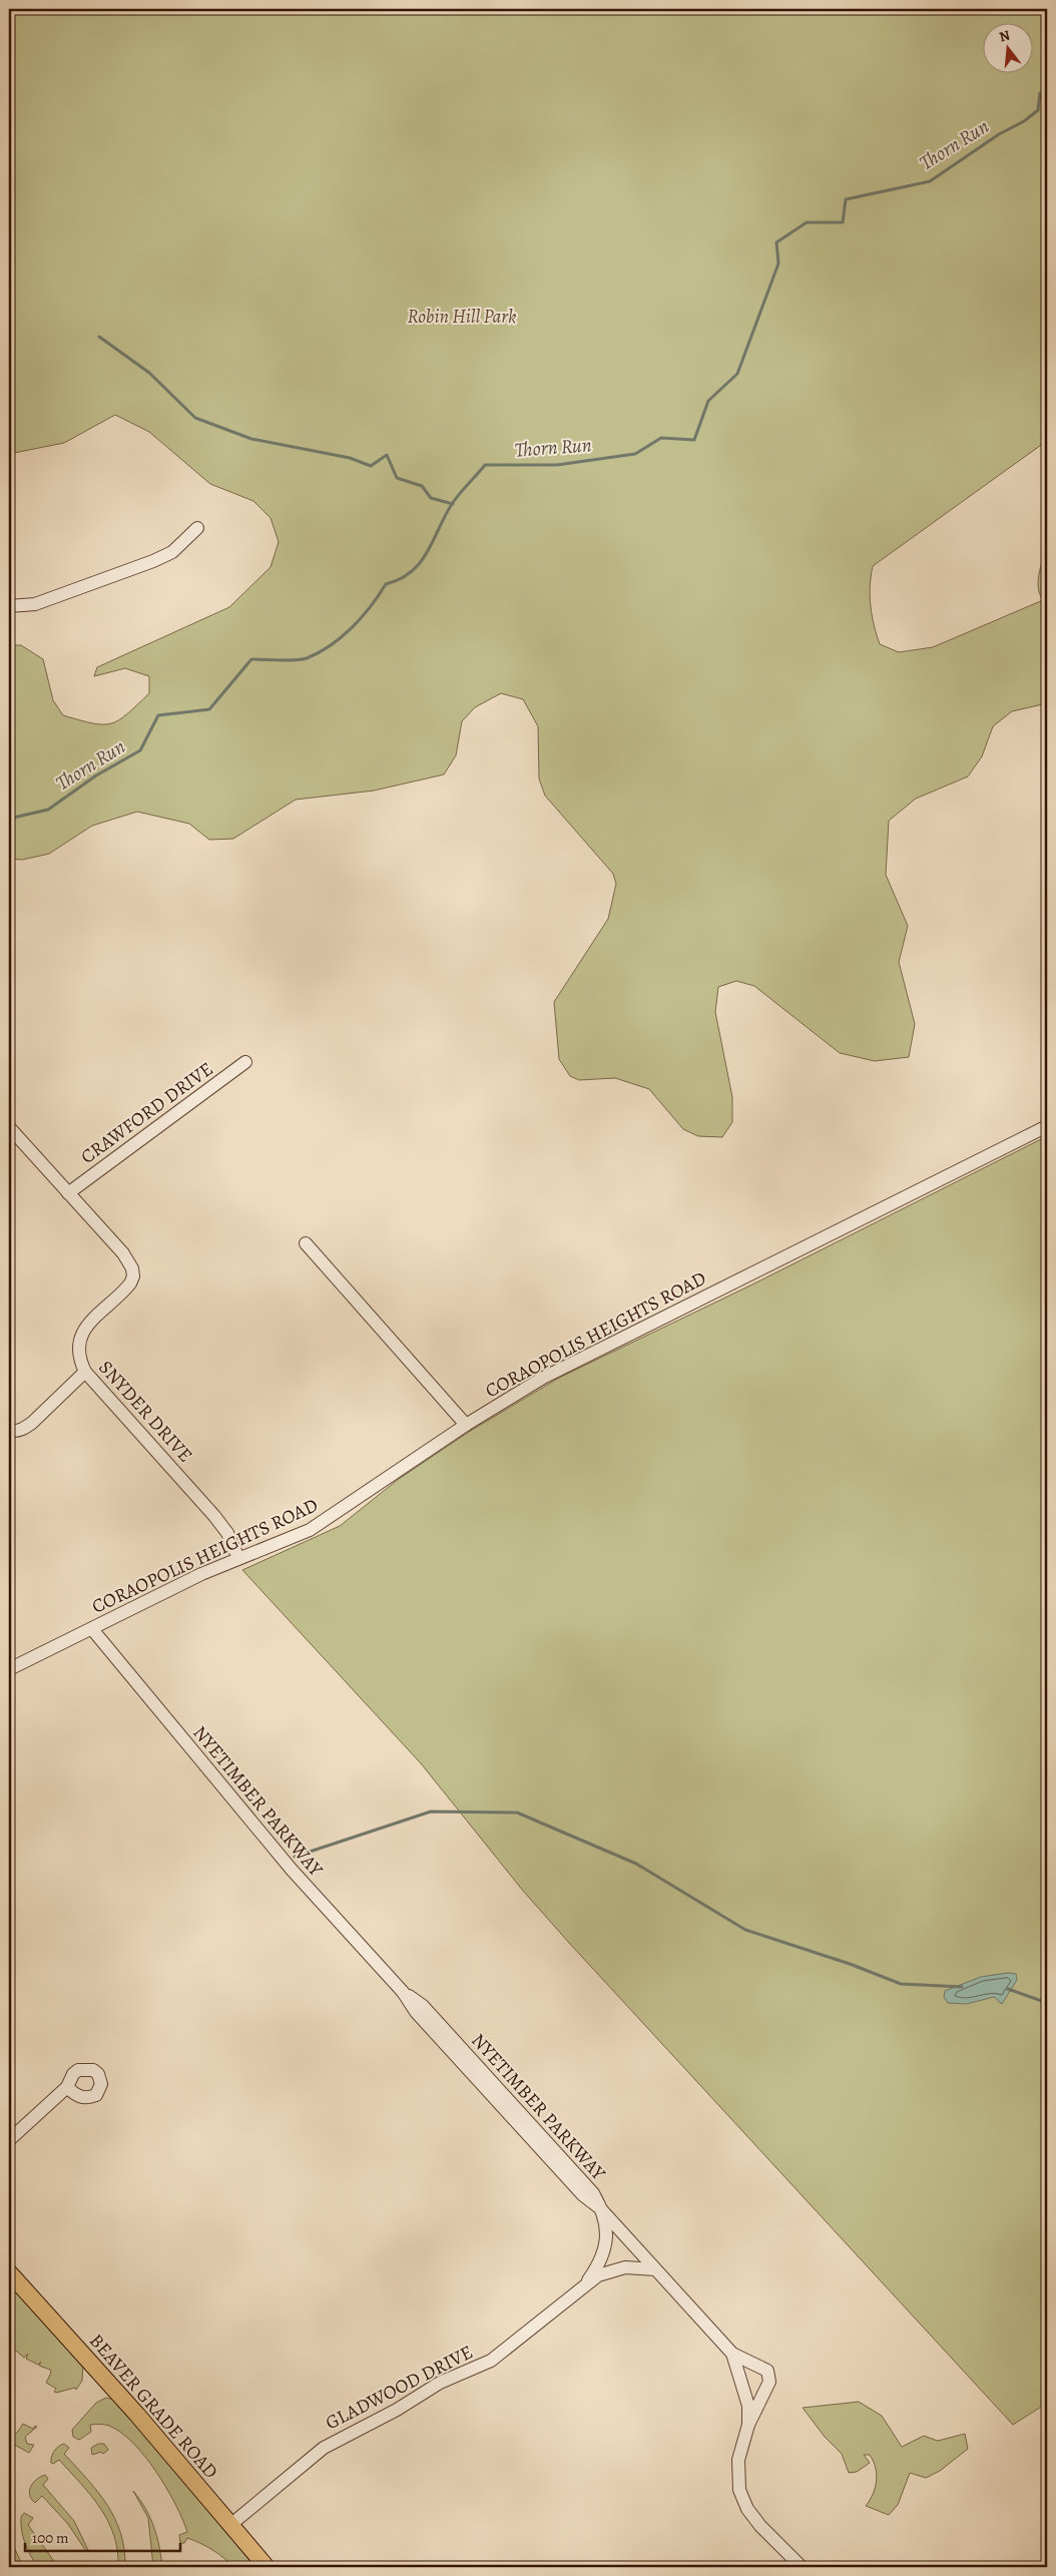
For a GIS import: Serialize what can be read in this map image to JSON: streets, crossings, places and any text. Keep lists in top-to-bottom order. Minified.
{"streets":{"main road":["BEAVER GRADE ROAD"],"street":["CRAWFORD DRIVE","CORAOPOLIS HEIGHTS ROAD","SNYDER DRIVE","NYETIMBER PARKWAY","GLADWOOD DRIVE"]},"crossings":[["CRAWFORD DRIVE","SNYDER DRIVE"],["CORAOPOLIS HEIGHTS ROAD","SNYDER DRIVE"],["CORAOPOLIS HEIGHTS ROAD","NYETIMBER PARKWAY"],["NYETIMBER PARKWAY","GLADWOOD DRIVE"],["GLADWOOD DRIVE","BEAVER GRADE ROAD"]],"water":["Thorn Run"],"parks":["Robin Hill Park"],"scale_bar":"100 m","north":"top"}
